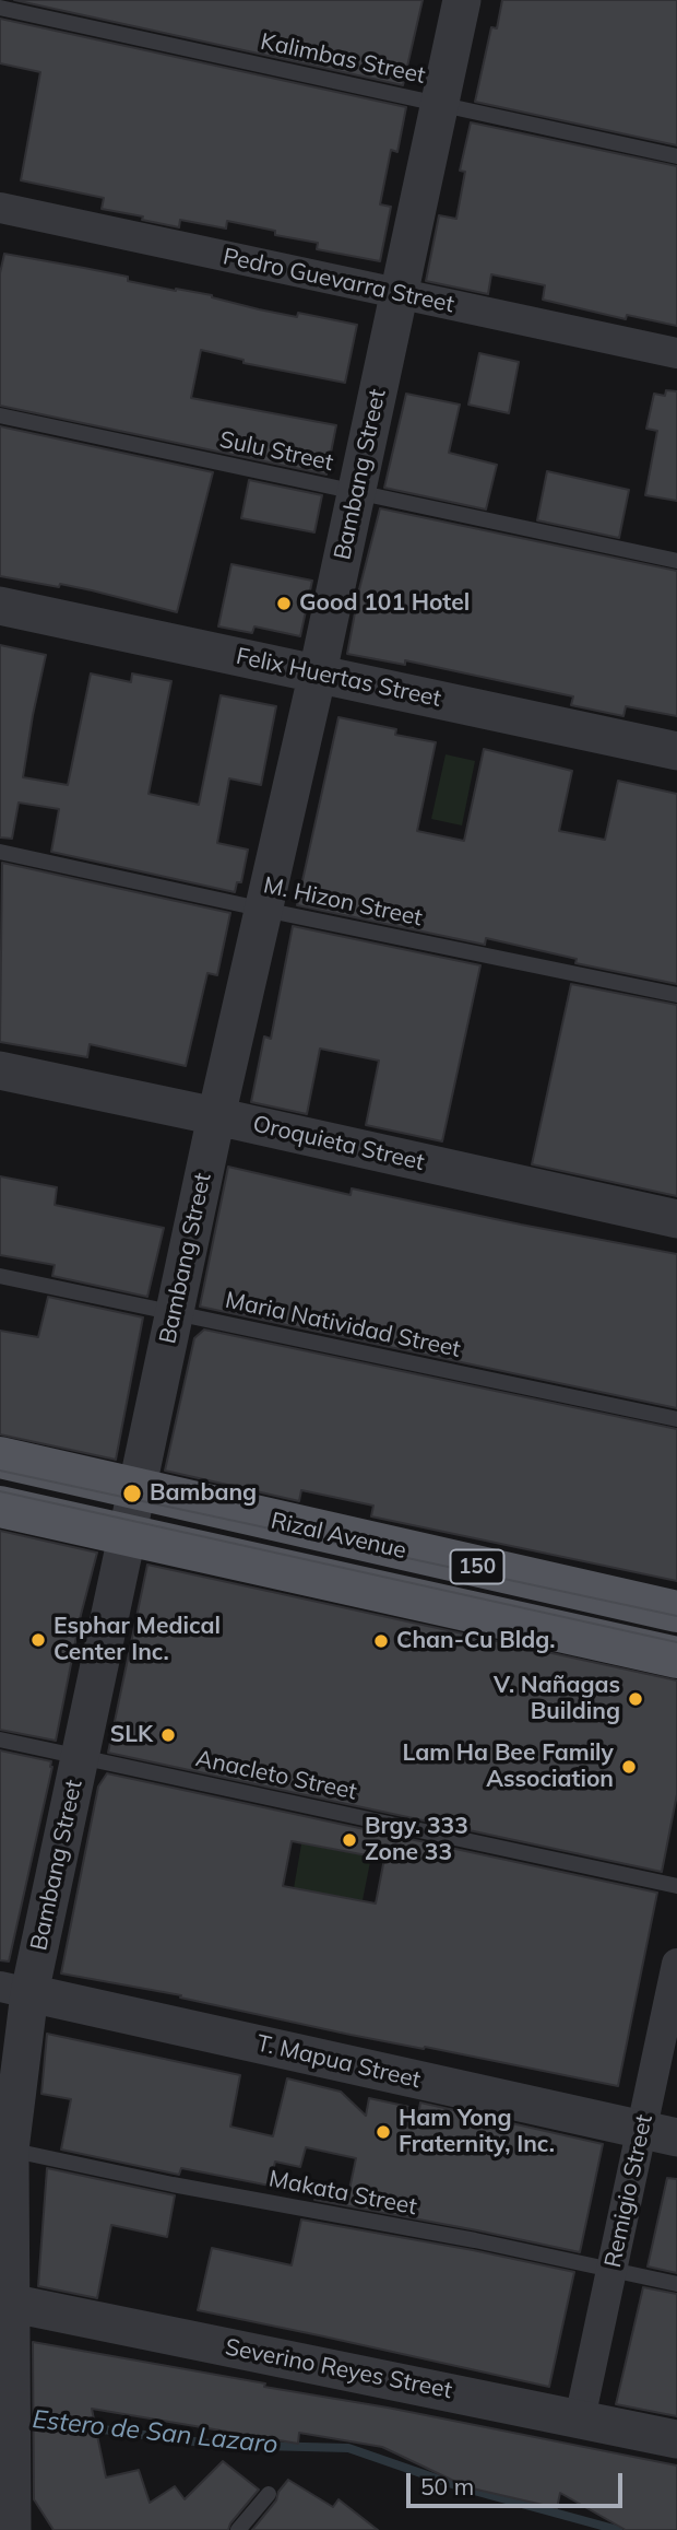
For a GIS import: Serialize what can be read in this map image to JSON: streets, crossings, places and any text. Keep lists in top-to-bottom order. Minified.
{"streets":{"main road":["Rizal Avenue","150"],"street":["Pedro Guevarra Street","Bambang Street","Felix Huertas Street","Oroquieta Street","T. Mapua Street","Remigio Street","Severino Reyes Street"],"lane":["Kalimbas Street","Sulu Street","M. Hizon Street","Maria Natividad Street","Anacleto Street","Makata Street"]},"crossings":[["Kalimbas Street","Bambang Street"],["Pedro Guevarra Street","Bambang Street"],["Sulu Street","Bambang Street"],["Bambang Street","Felix Huertas Street"],["Bambang Street","M. Hizon Street"],["Bambang Street","Oroquieta Street"],["Bambang Street","Maria Natividad Street"],["Bambang Street","Rizal Avenue"],["Bambang Street","Anacleto Street"],["Bambang Street","T. Mapua Street"],["Bambang Street","Makata Street"],["Bambang Street","Severino Reyes Street"],["T. Mapua Street","Remigio Street"],["Remigio Street","Makata Street"],["Remigio Street","Severino Reyes Street"]],"water":["Estero de San Lazaro"],"places":["Good 101 Hotel","Bambang","Esphar Medical Center Inc.","Chan-Cu Bldg.","V. Nañagas Building","SLK","Lam Ha Bee Family Association","Brgy. 333 Zone 33","Ham Yong Fraternity, Inc."],"scale_bar":"50 m"}
